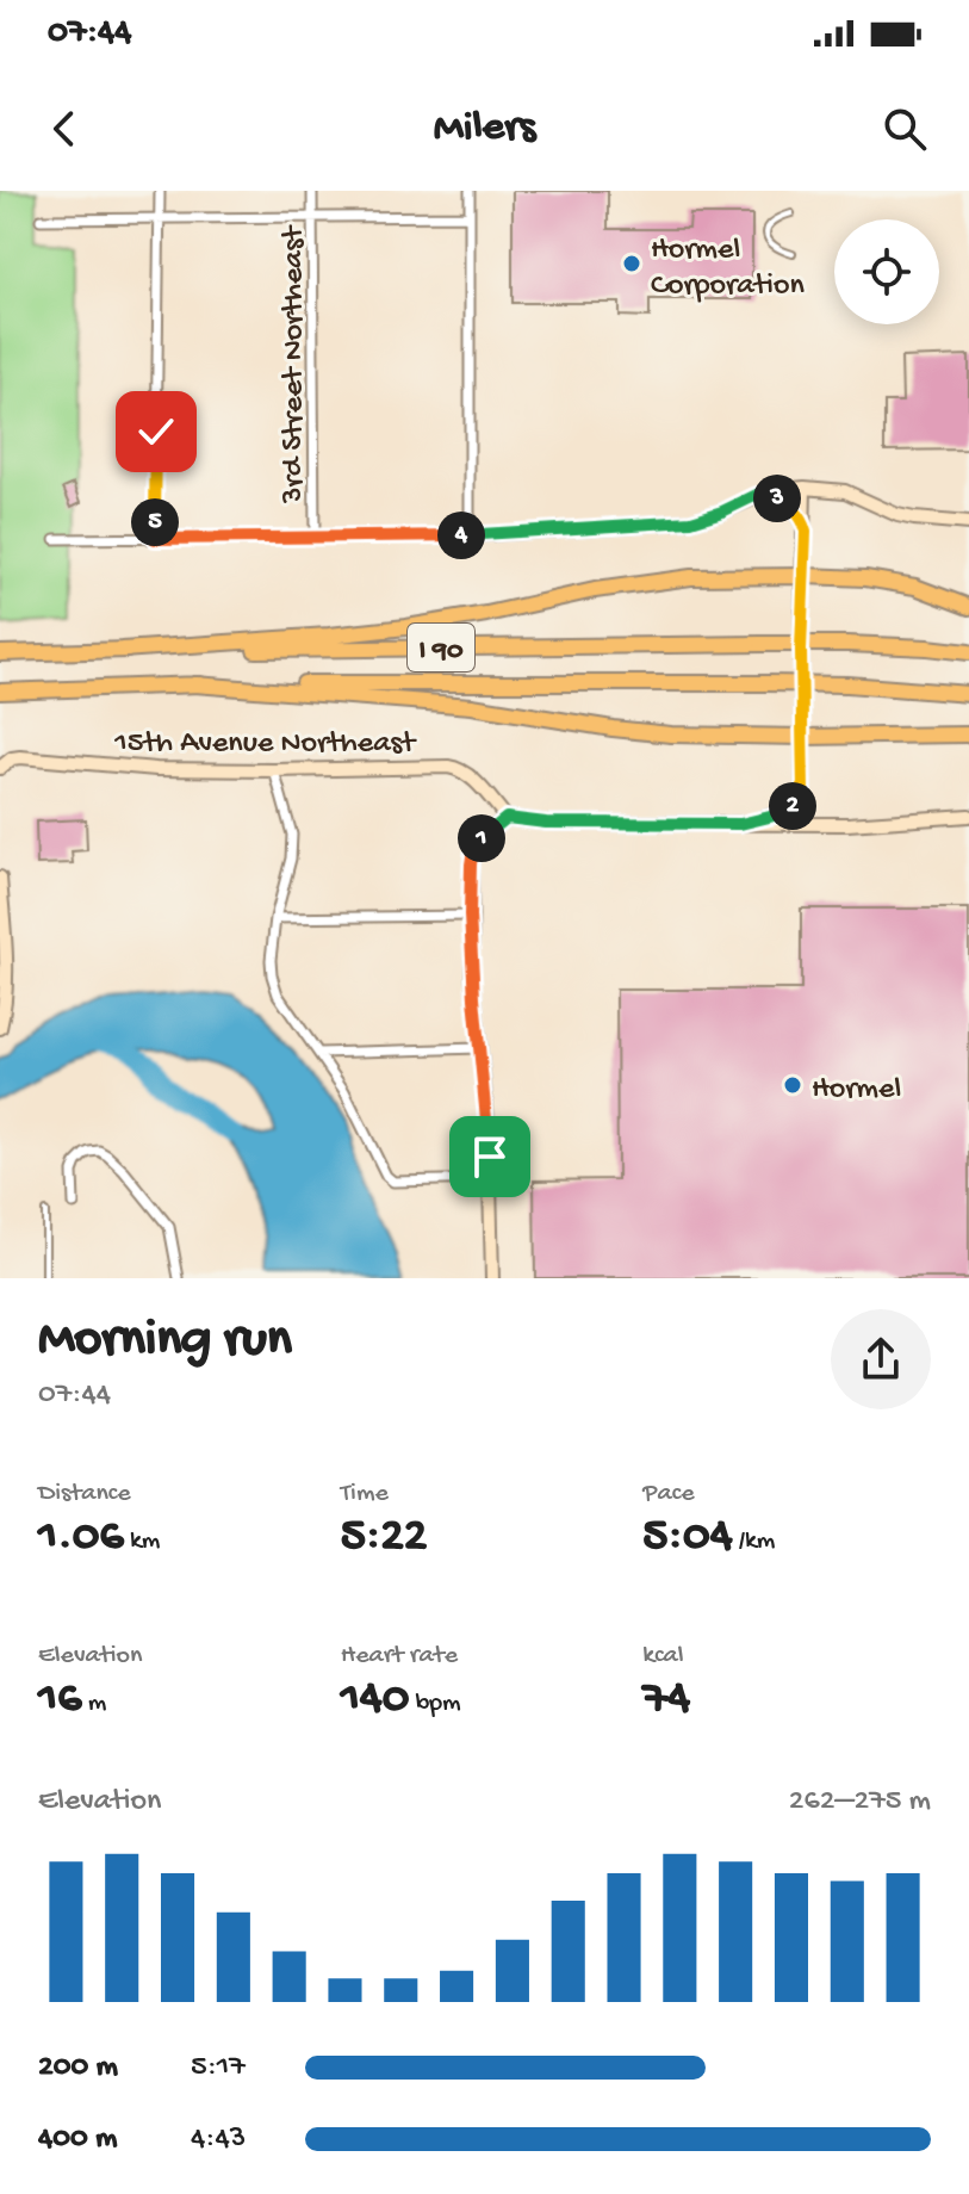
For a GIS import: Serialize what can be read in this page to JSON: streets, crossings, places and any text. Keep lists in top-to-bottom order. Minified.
{"streets":{"highway":["I 90"],"street":["3rd Street Northeast","15th Avenue Northeast"]},"places":["Hormel Corporation","Hormel"],"page":{"status":"07:44","header":"Milers","pins":["3","5","4","2","1"],"heading":["Morning run","07:44"],"stats":[["Distance","1.06 km"],["Time","5:22"],["Pace","5:04 /km"],["Elevation","16 m"],["Heart rate","140 bpm"],["kcal","74"]],"chart":["Elevation","262–275 m"],"list":[{"name":"200 m","note":"5:17"},{"name":"400 m","note":"4:43"}]}}
